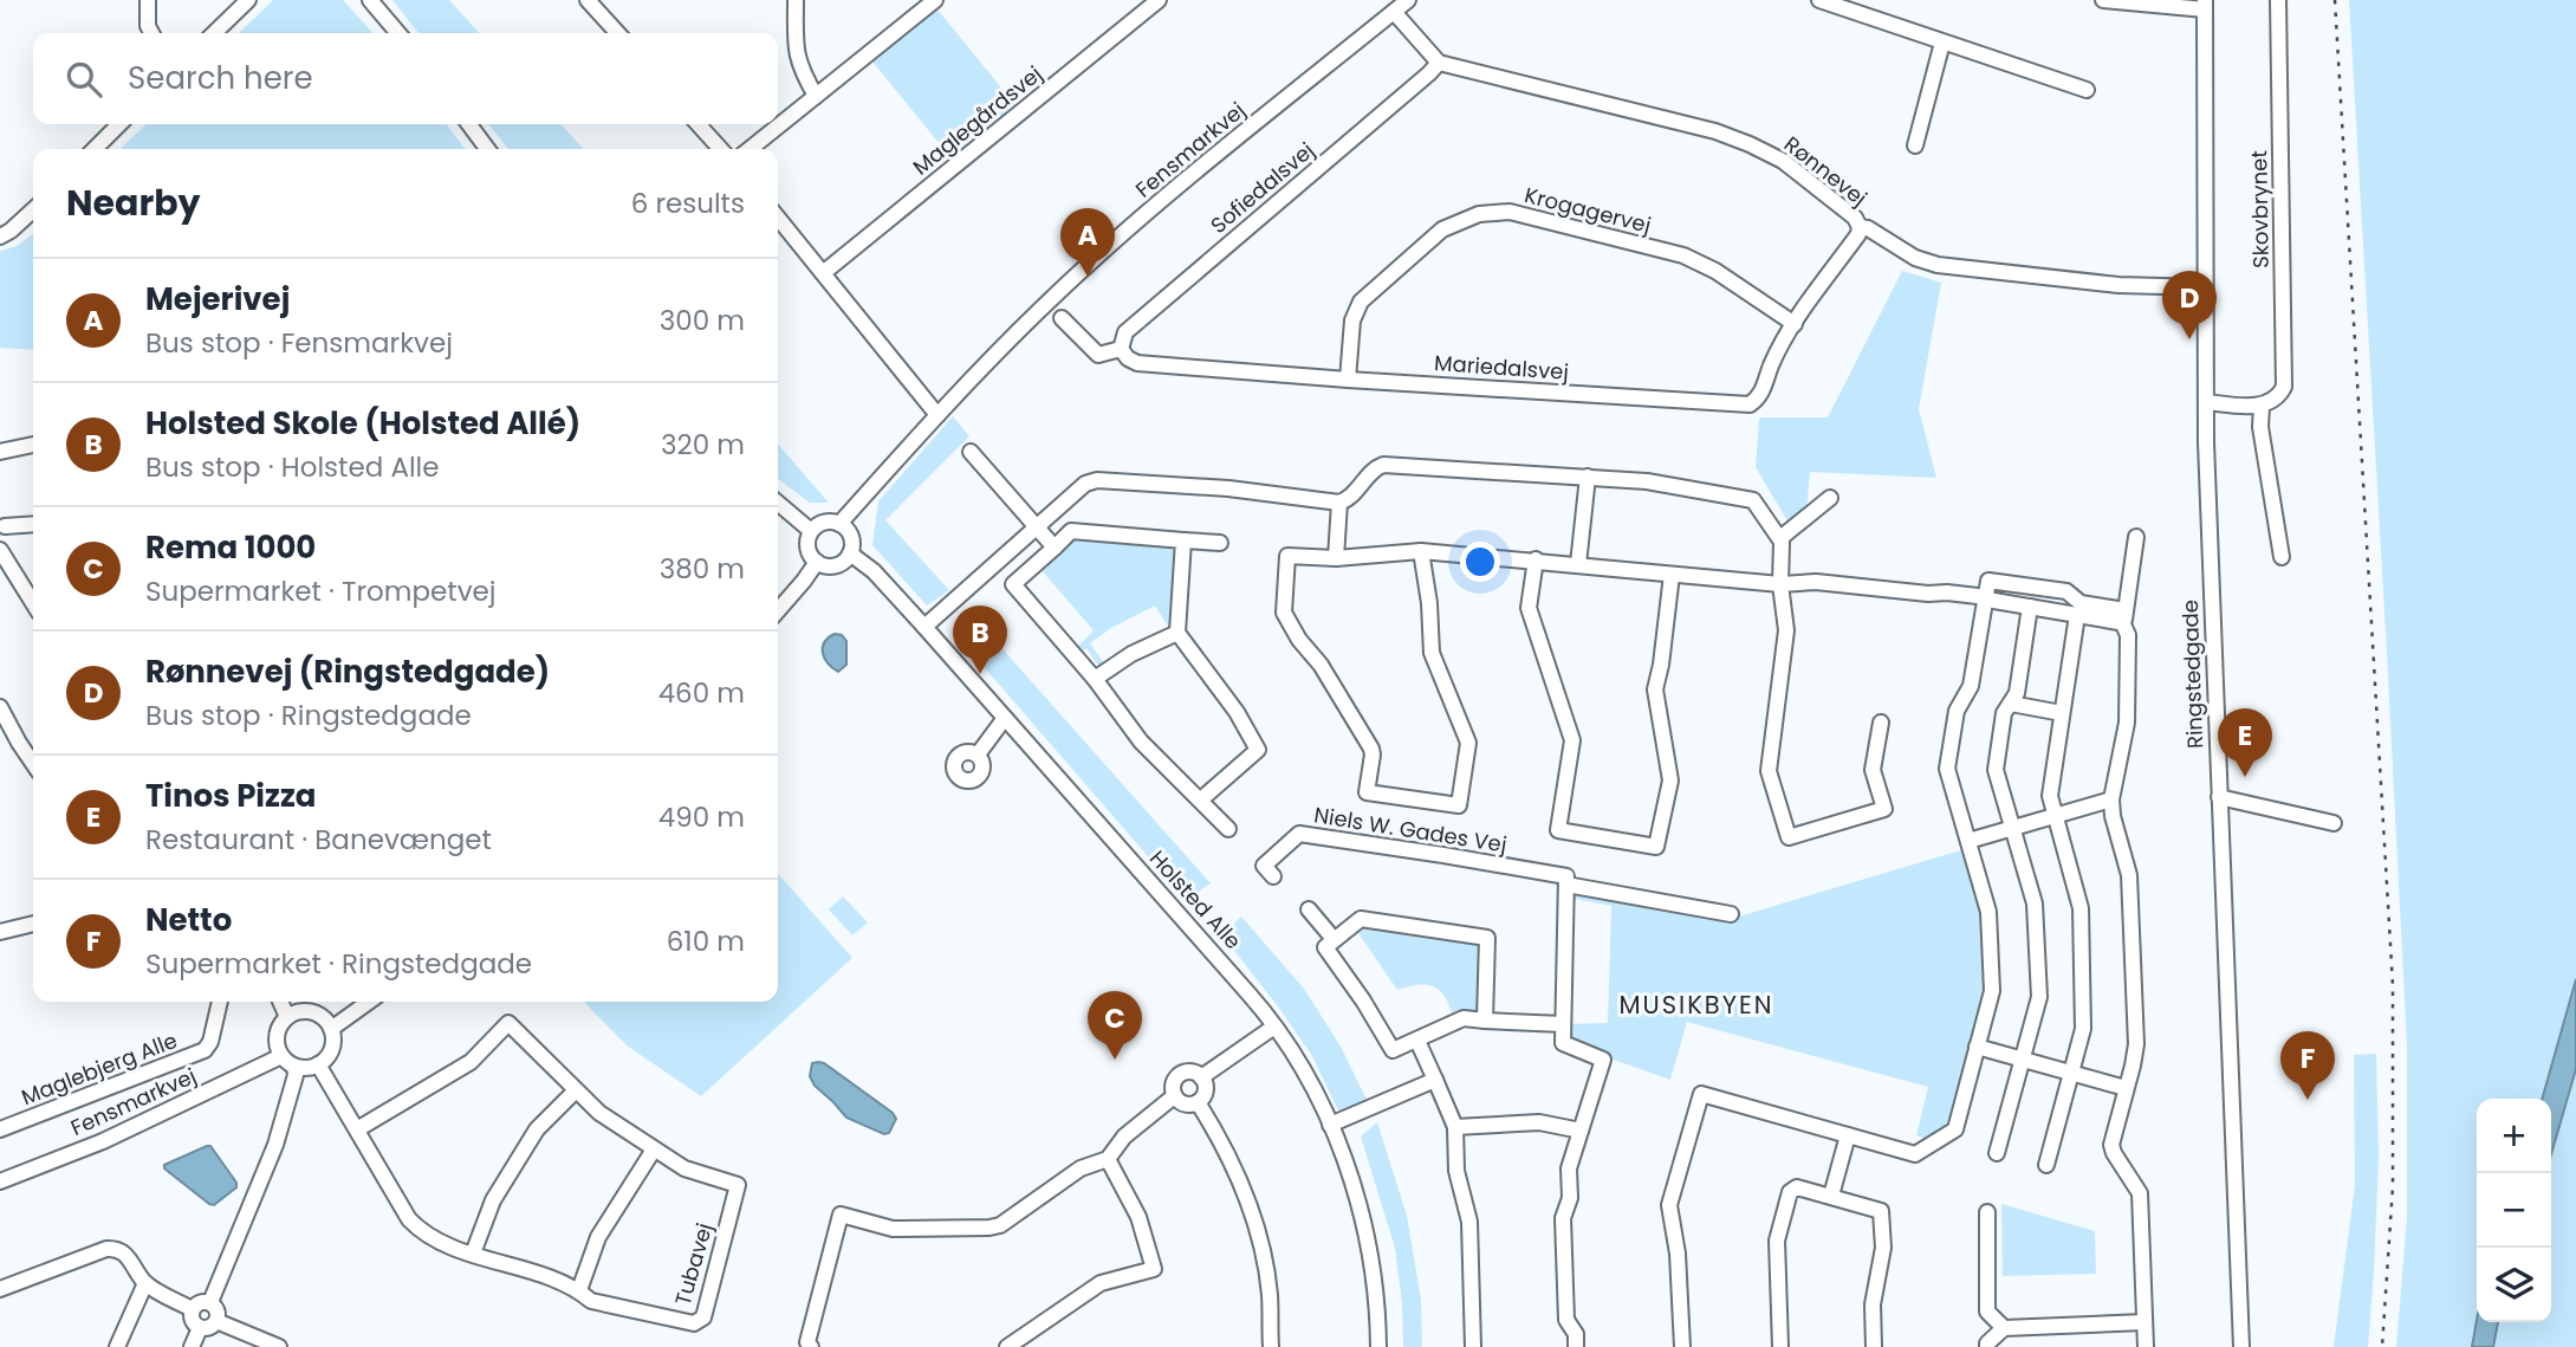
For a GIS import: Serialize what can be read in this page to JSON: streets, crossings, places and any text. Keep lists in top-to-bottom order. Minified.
{"streets":{"street":["Maglegårdsvej","Fensmarkvej","Rønnevej","Sofiedalsvej","Skovbrynet","Krogagervej","Mariedalsvej","Ringstedgade","Niels W. Gades Vej","Holsted Alle","Maglebjerg Alle","Tubavej"]},"crossings":[["Fensmarkvej","Holsted Alle"],["Fensmarkvej","Tubavej"],["Rønnevej","Sofiedalsvej"],["Rønnevej","Mariedalsvej"],["Rønnevej","Ringstedgade"],["Sofiedalsvej","Mariedalsvej"],["Krogagervej","Mariedalsvej"]],"districts":["MUSIKBYEN"],"page":{"search":"Search here","heading":["Nearby","6 results"],"pins":["A","D","B","E","C","F"],"list":[{"mark":"A","name":"Mejerivej","note":"Bus stop · Fensmarkvej","value":"300 m"},{"mark":"B","name":"Holsted Skole (Holsted Allé)","note":"Bus stop · Holsted Alle","value":"320 m"},{"mark":"C","name":"Rema 1000","note":"Supermarket · Trompetvej","value":"380 m"},{"mark":"D","name":"Rønnevej (Ringstedgade)","note":"Bus stop · Ringstedgade","value":"460 m"},{"mark":"E","name":"Tinos Pizza","note":"Restaurant · Banevænget","value":"490 m"},{"mark":"F","name":"Netto","note":"Supermarket · Ringstedgade","value":"610 m"}],"map_buttons":["+","−"]}}
